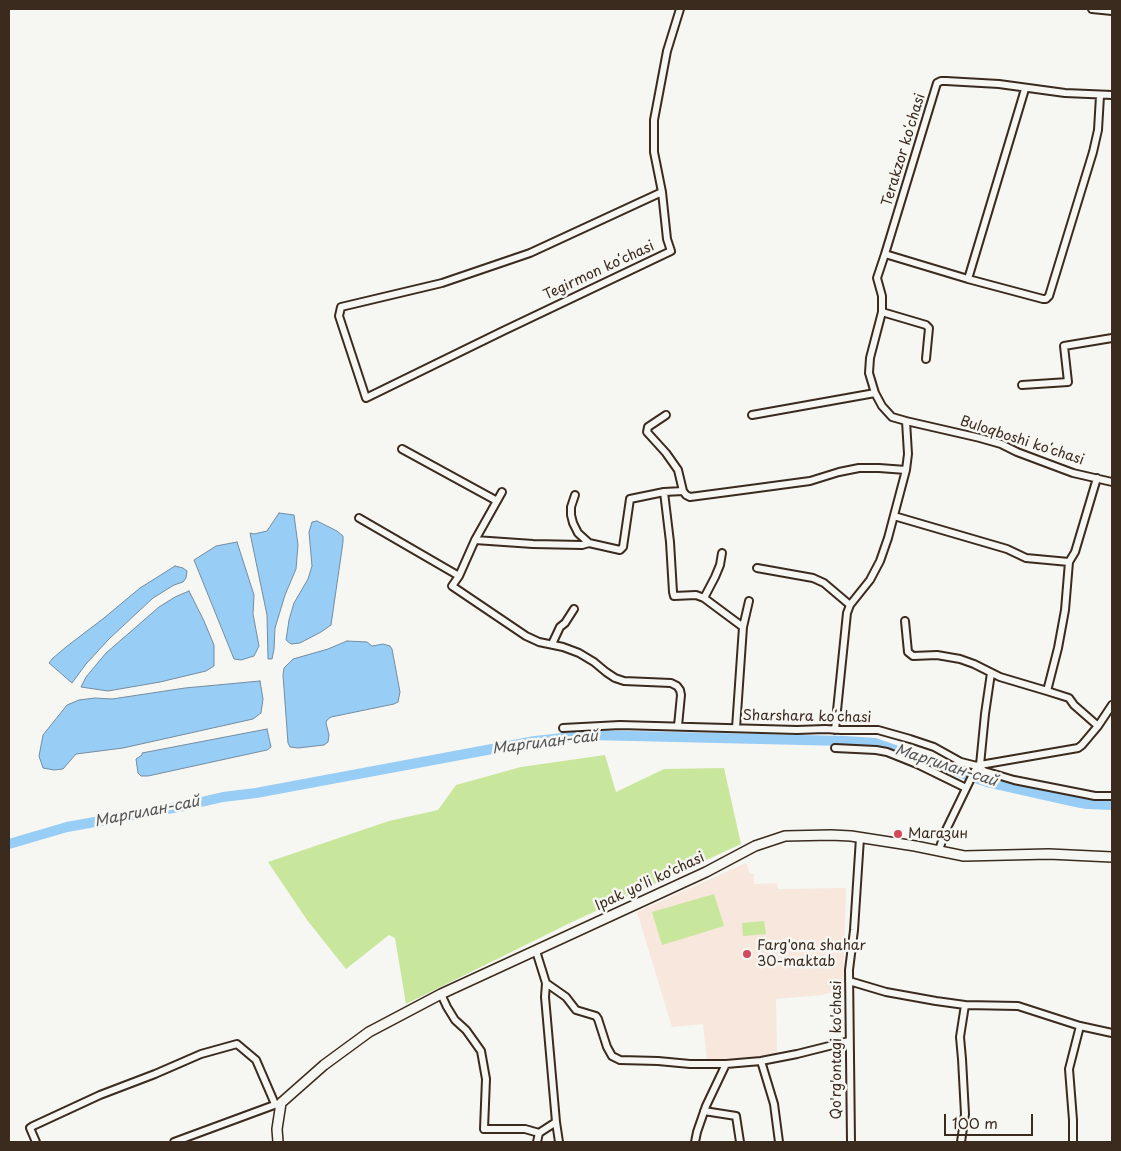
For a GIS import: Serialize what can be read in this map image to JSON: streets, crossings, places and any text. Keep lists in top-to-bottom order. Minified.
{"streets":{"main road":["Ipak yo'li ko'chasi"],"street":["Terakzor koʻchasi","Tegirmon koʻchasi","Buloqboshi koʻchasi","Sharshara koʻchasi","Qo'rg'ontagi ko'chasi"]},"crossings":[["Terakzor koʻchasi","Buloqboshi koʻchasi"],["Ipak yo'li ko'chasi","Qo'rg'ontagi ko'chasi"]],"water":["Маргилан-сай"],"places":["Магазин","Farg'ona shahar 30-maktab"],"scale_bar":"100 m"}
